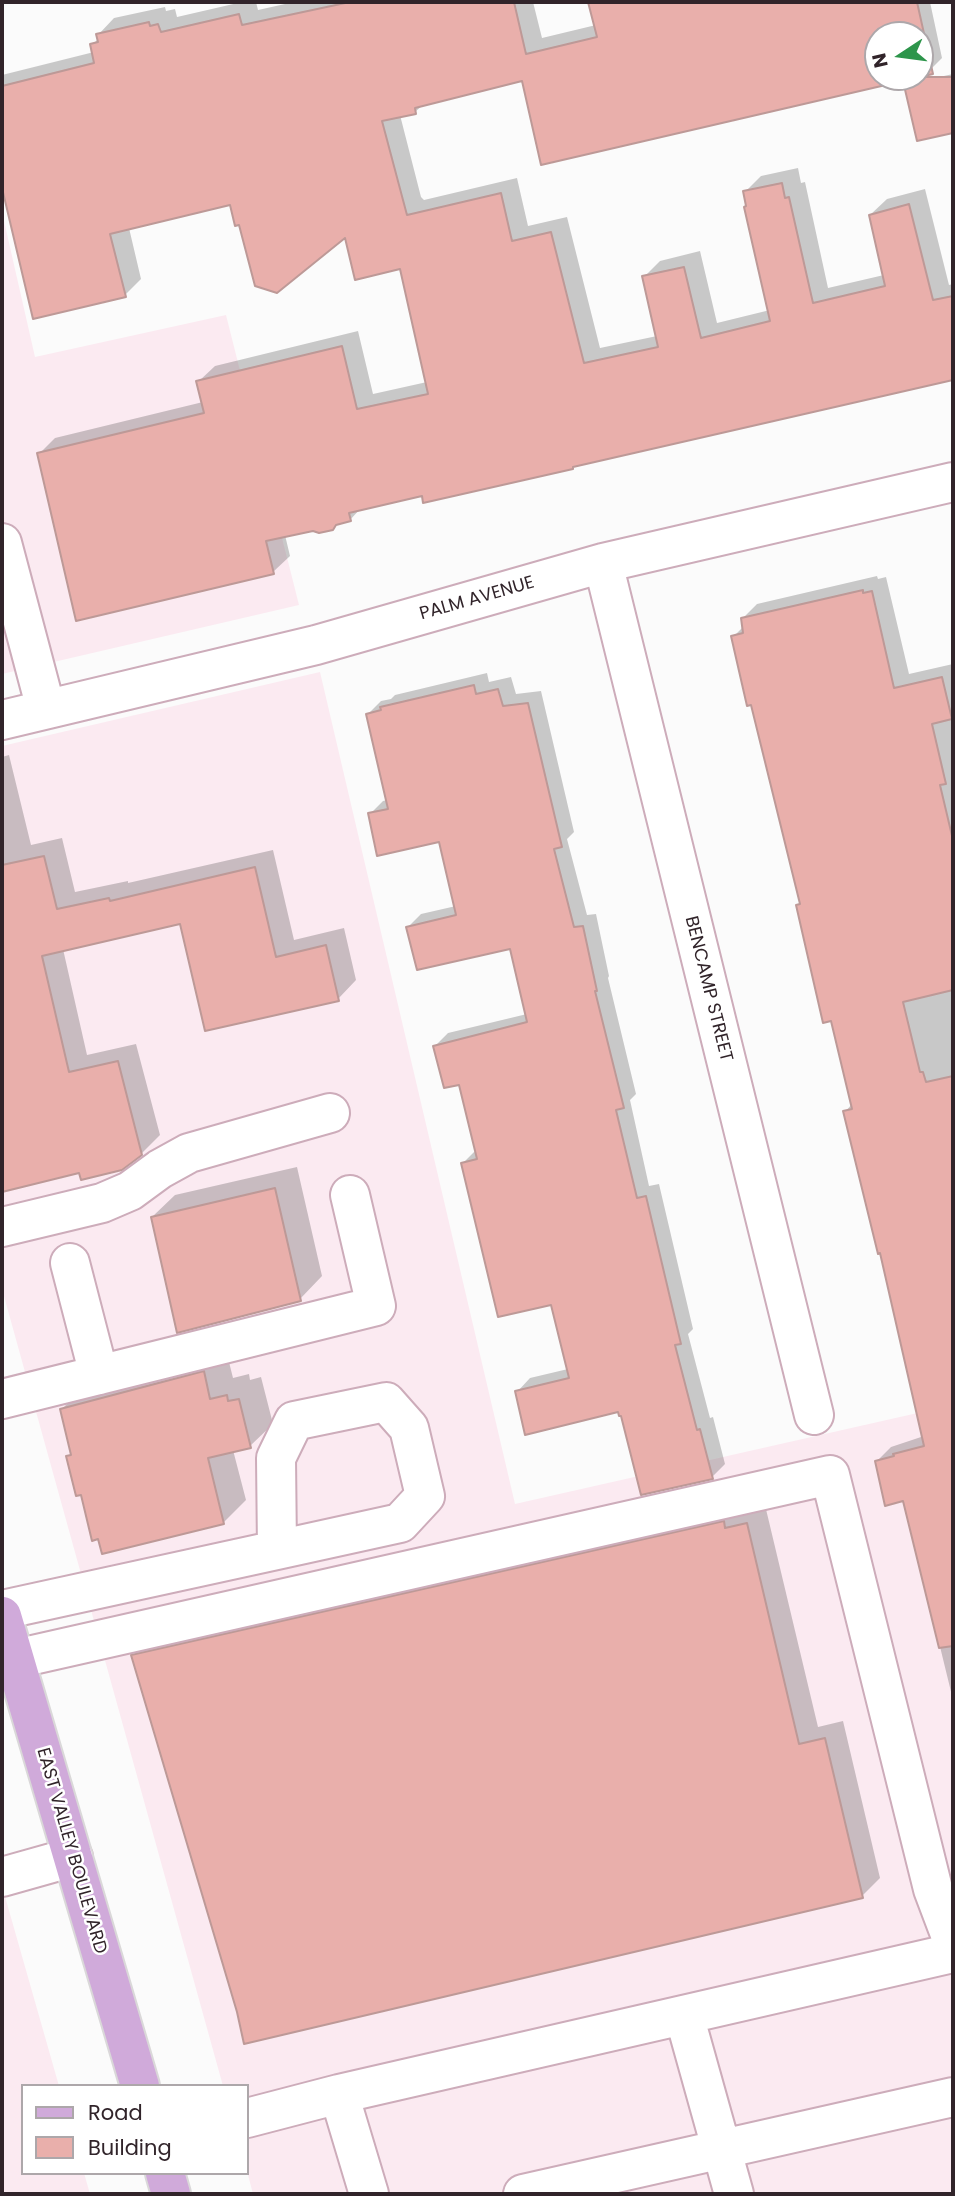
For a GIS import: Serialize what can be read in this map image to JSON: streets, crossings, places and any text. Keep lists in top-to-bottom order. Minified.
{"streets":{"main road":["EAST VALLEY BOULEVARD"],"street":["PALM AVENUE","BENCAMP STREET"]},"crossings":[["PALM AVENUE","BENCAMP STREET"]],"legend":["Road","Building"],"north":"left"}
